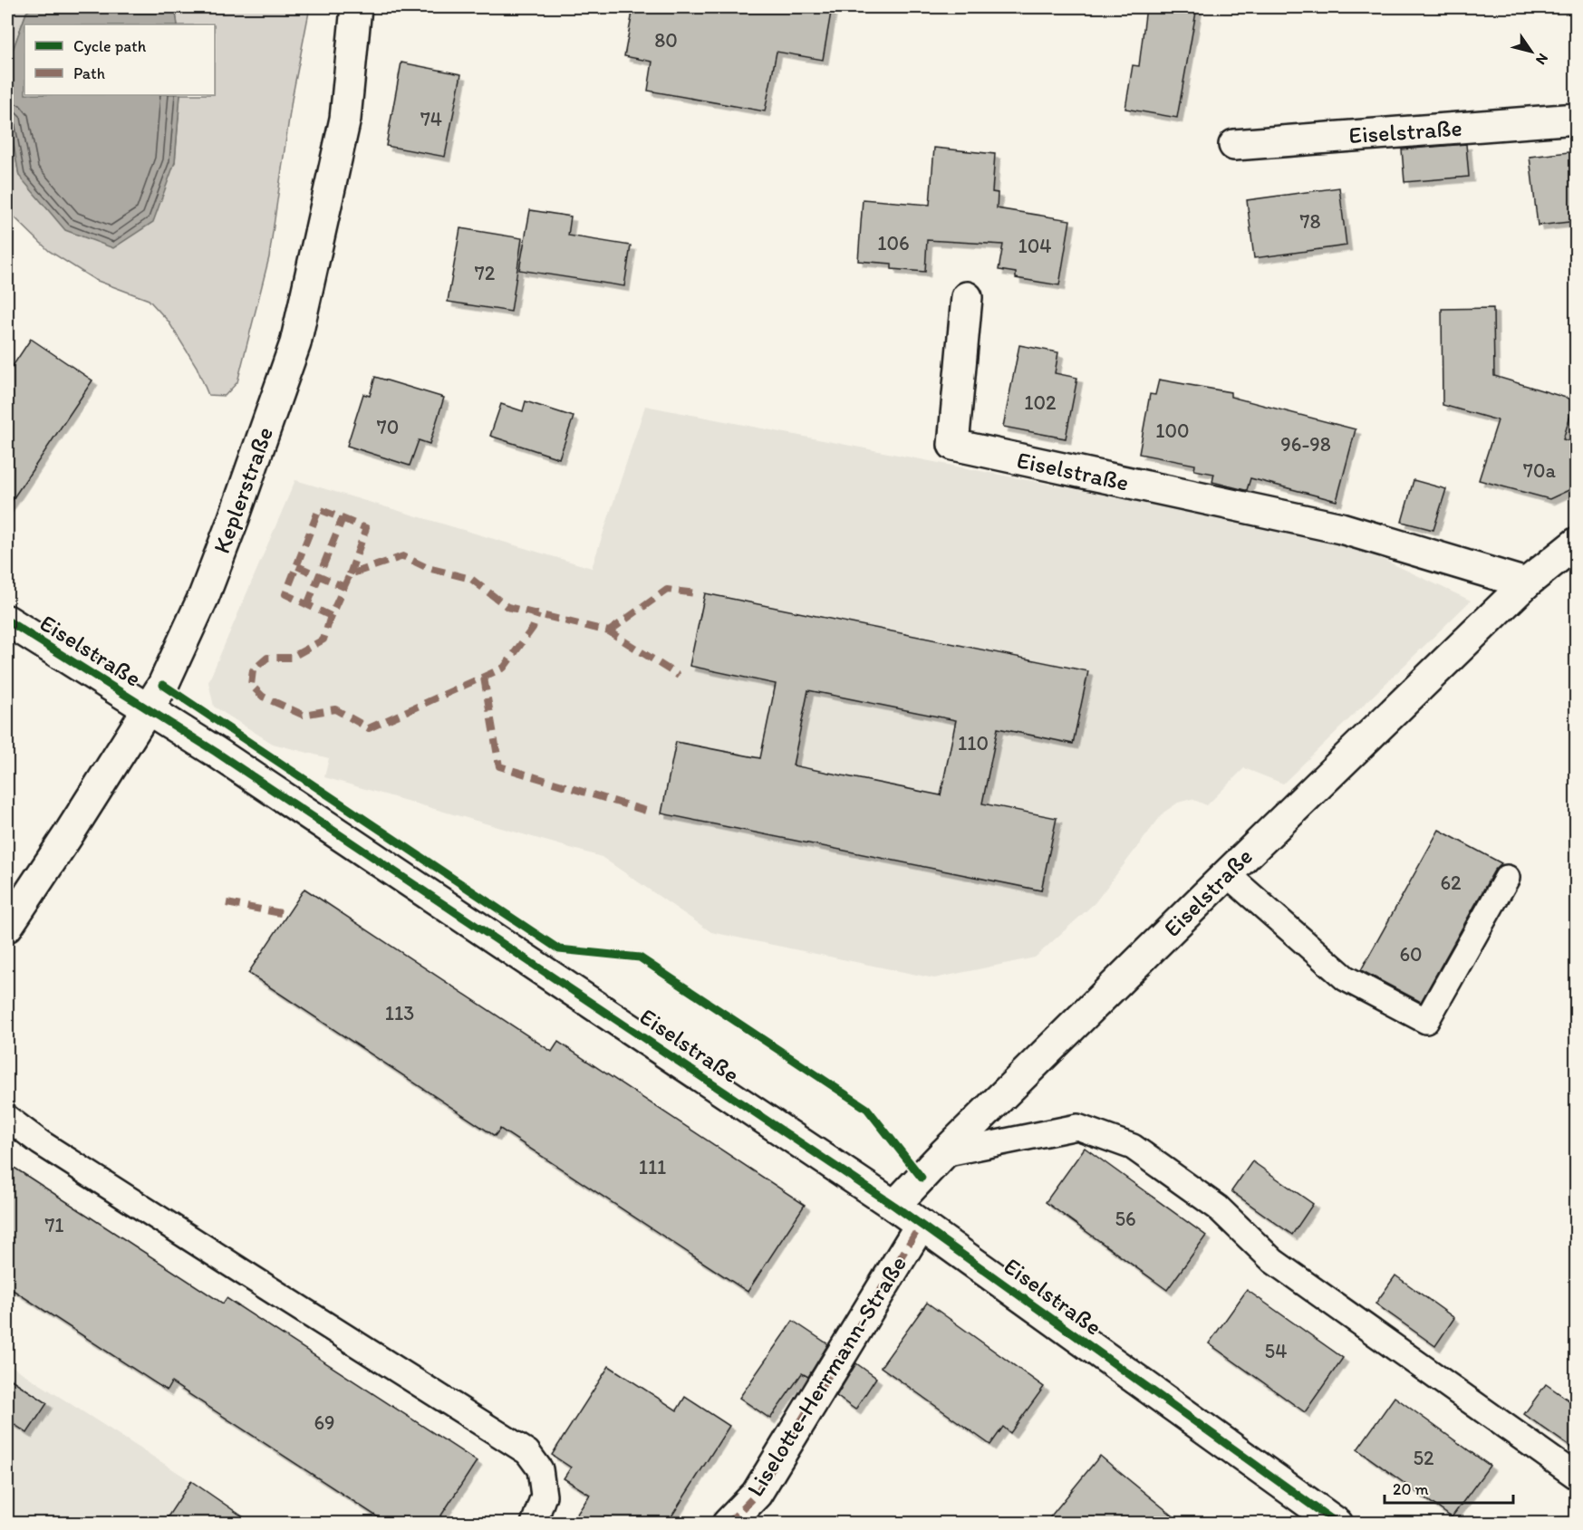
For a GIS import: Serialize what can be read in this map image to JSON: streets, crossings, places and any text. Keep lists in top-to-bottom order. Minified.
{"streets":{"street":["Eiselstraße","Keplerstraße","Liselotte-Herrmann-Straße"]},"crossings":[["Eiselstraße","Keplerstraße"],["Eiselstraße","Liselotte-Herrmann-Straße"]],"house_numbers":["80","74","78","106","104","72","102","70","100","96-98","70a","110","62","60","113","111","56","71","54","69","52"],"legend":["Cycle path","Path"],"scale_bar":"20 m","north":"bottom right"}
